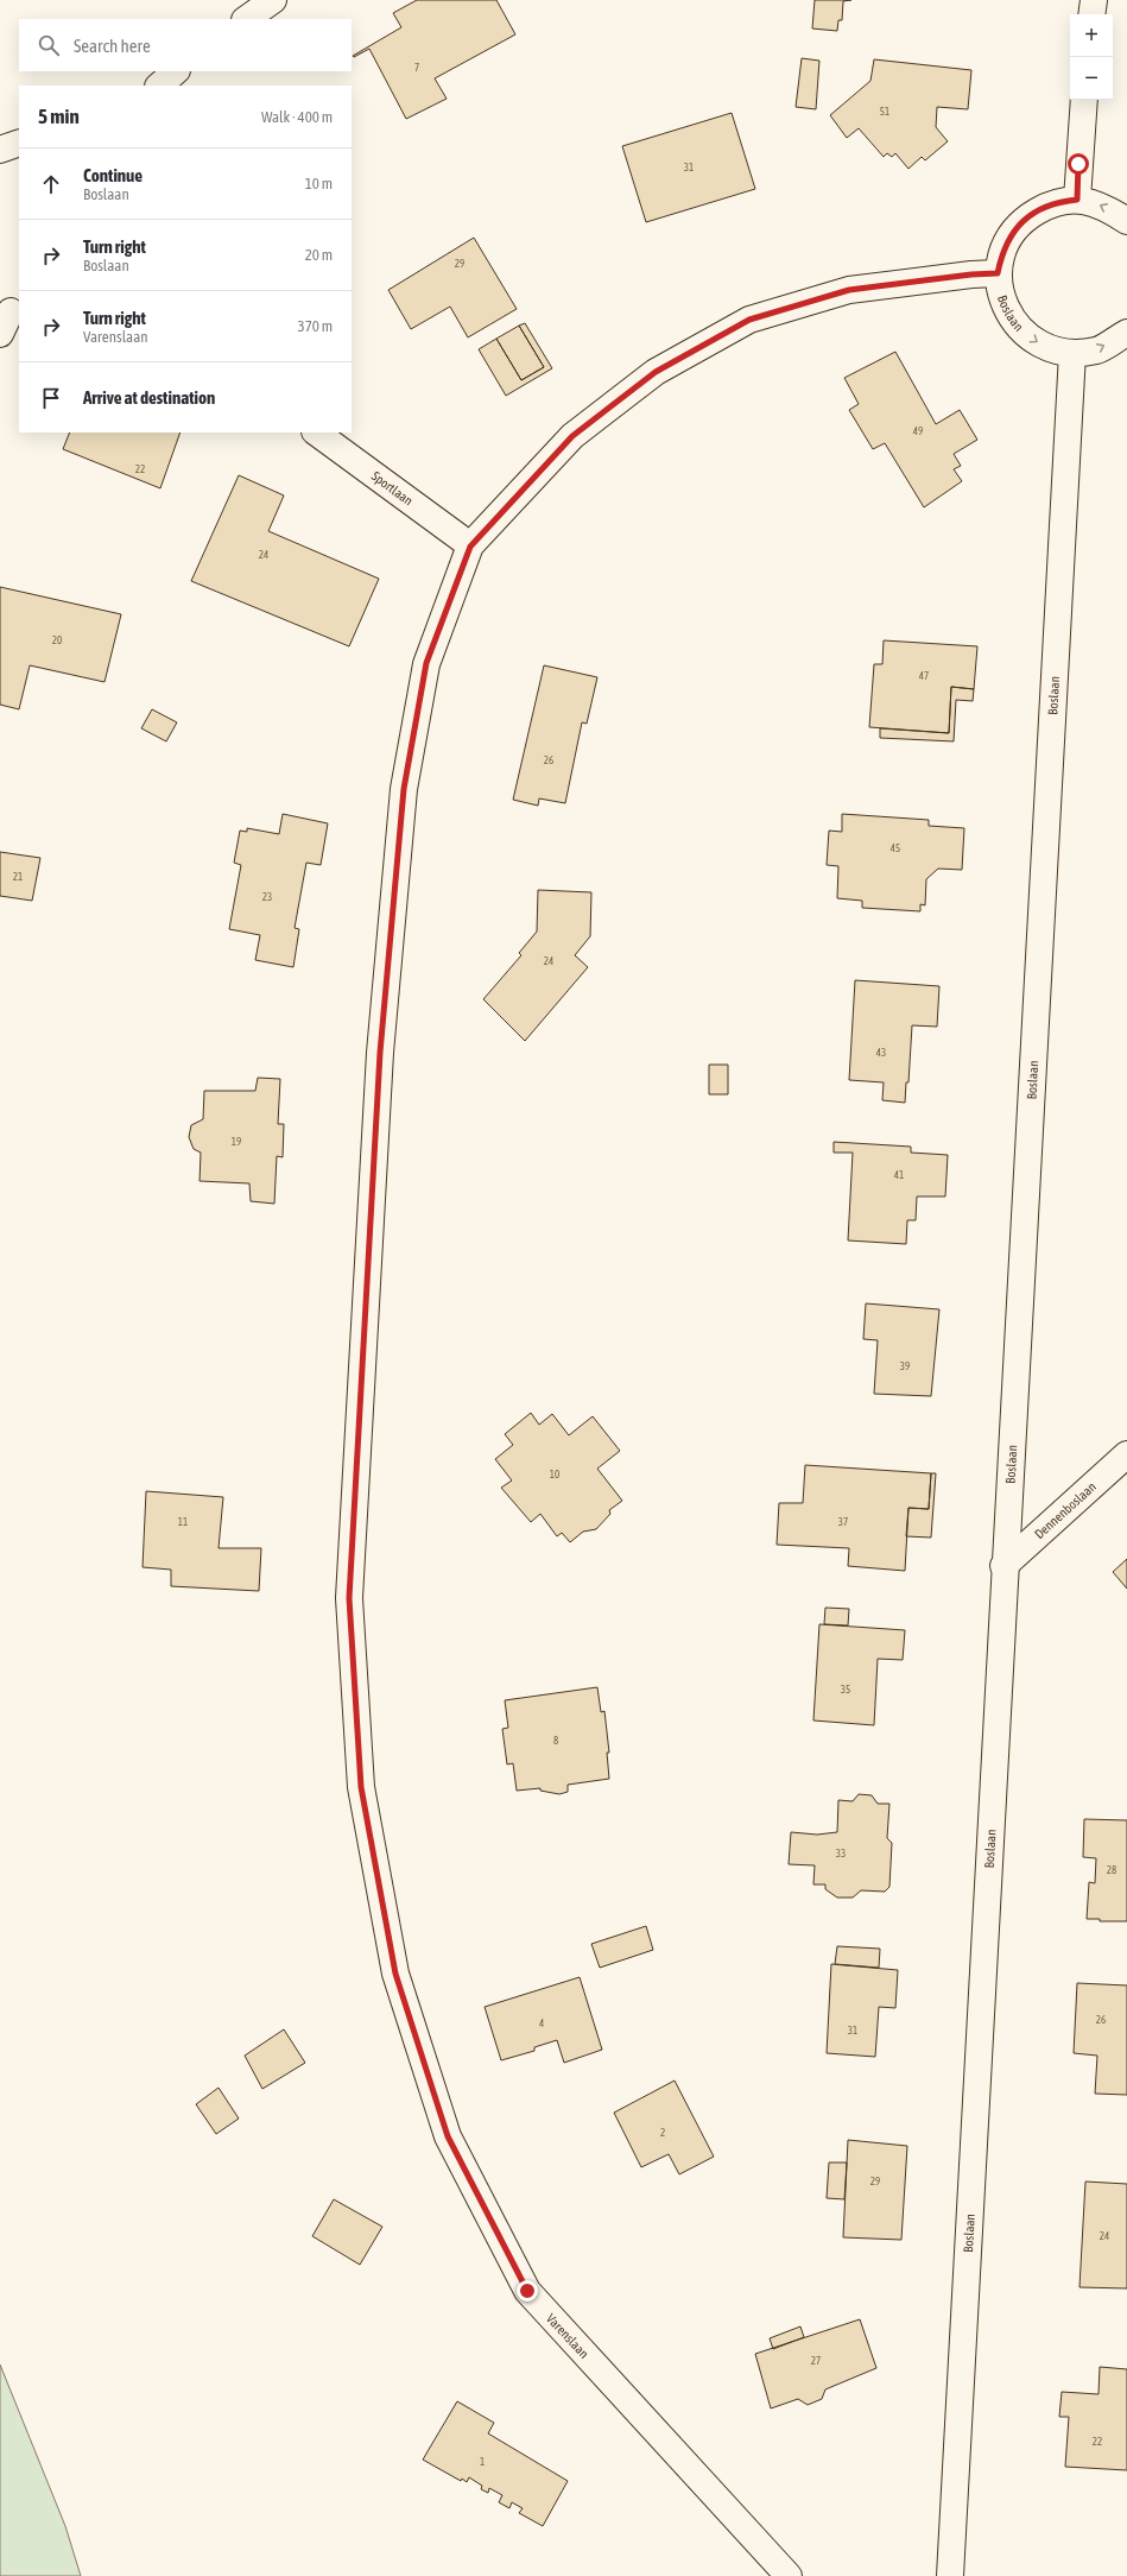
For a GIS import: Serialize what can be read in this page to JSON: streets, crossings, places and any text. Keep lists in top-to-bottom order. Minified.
{"streets":{"street":["Boslaan","Sportlaan","Dennenboslaan","Varenslaan"]},"crossings":[["Boslaan","Dennenboslaan"],["Boslaan","Varenslaan"],["Sportlaan","Varenslaan"]],"house_numbers":["7","51","31","29","49","22","24","20","47","26","45","21","23","24","43","19","41","39","10","11","37","35","8","33","28","26","4","31","2","29","24","27","22","1"],"page":{"map_buttons":["+","−"],"search":"Search here","heading":["5 min","Walk · 400 m"],"list":[["Continue","Boslaan","10 m"],["Turn right","Boslaan","20 m"],["Turn right","Varenslaan","370 m"],"Arrive at destination"]}}
